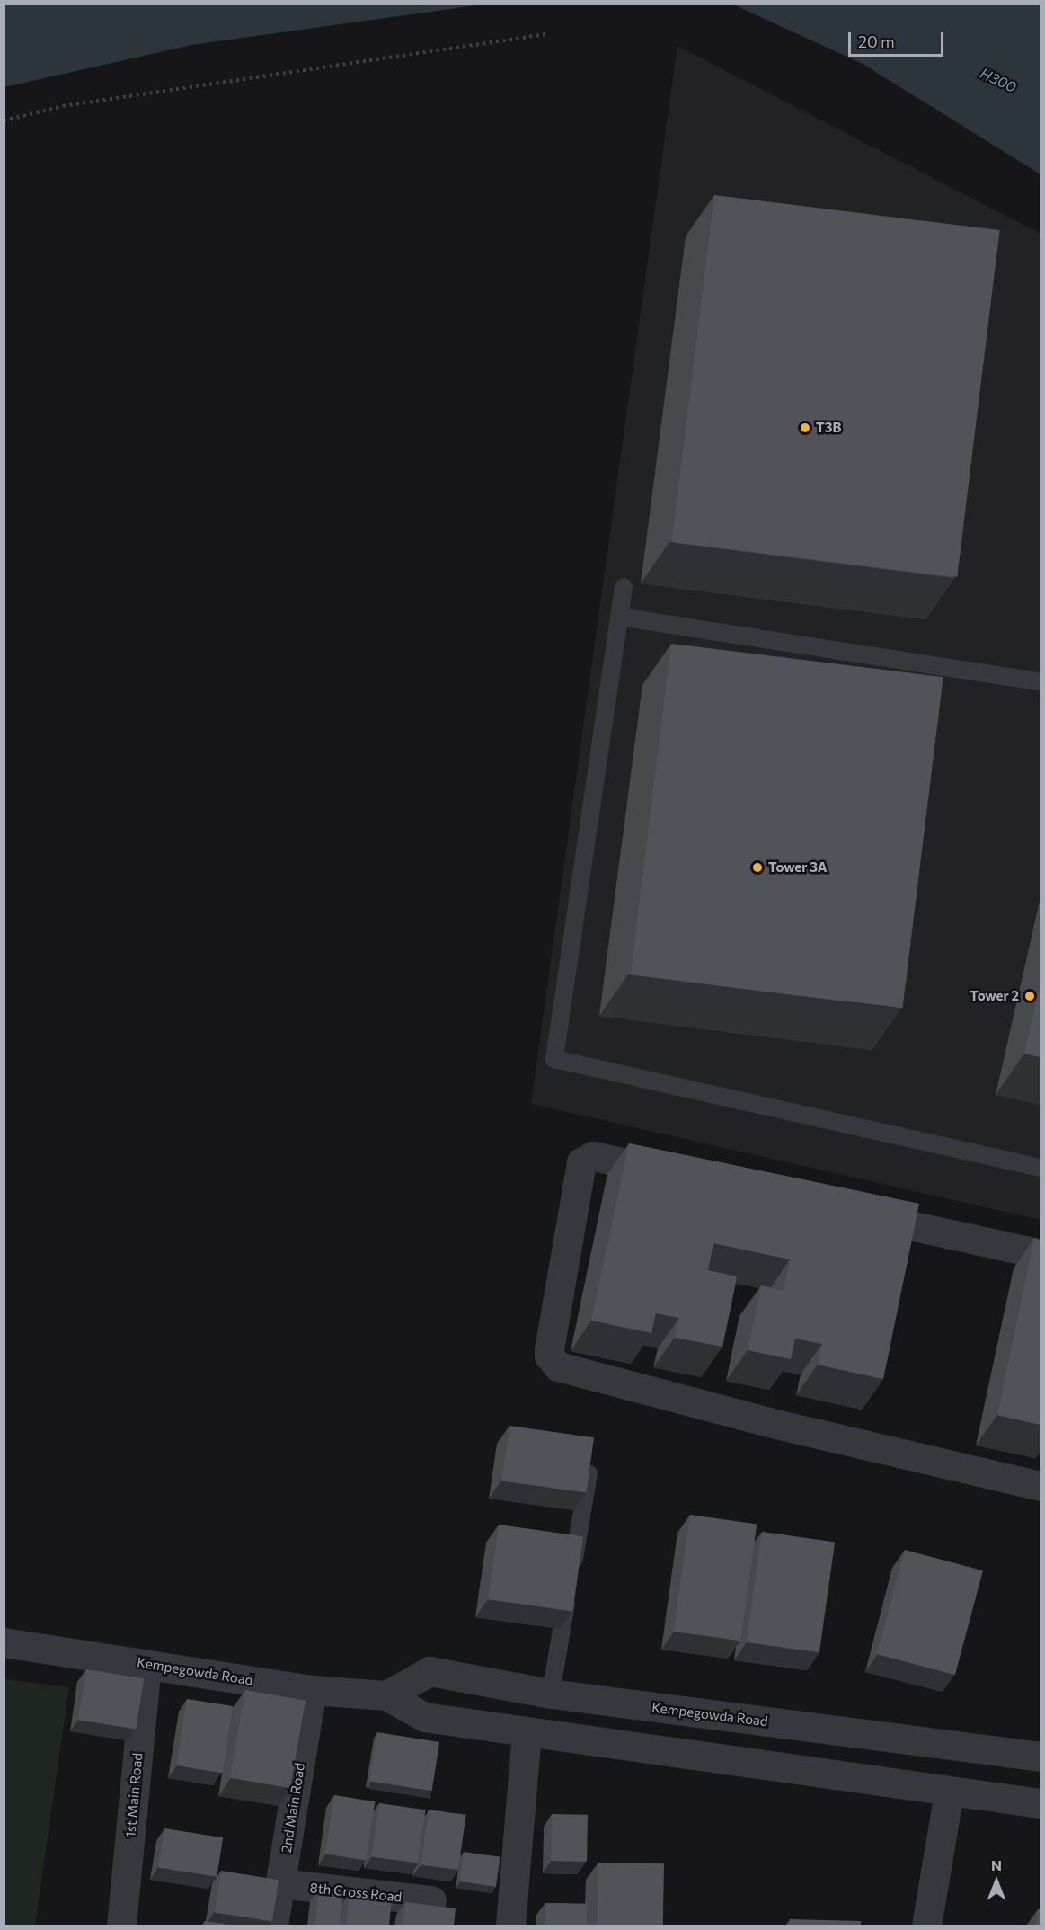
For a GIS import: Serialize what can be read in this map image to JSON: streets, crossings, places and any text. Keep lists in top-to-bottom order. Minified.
{"streets":{"street":["Kempegowda Road","1st Main Road","2nd Main Road","8th Cross Road"]},"crossings":[["Kempegowda Road","1st Main Road"],["Kempegowda Road","2nd Main Road"],["2nd Main Road","8th Cross Road"]],"water":["H300"],"places":["T3B","Tower 3A","Tower 2"],"scale_bar":"20 m","north":"top"}
